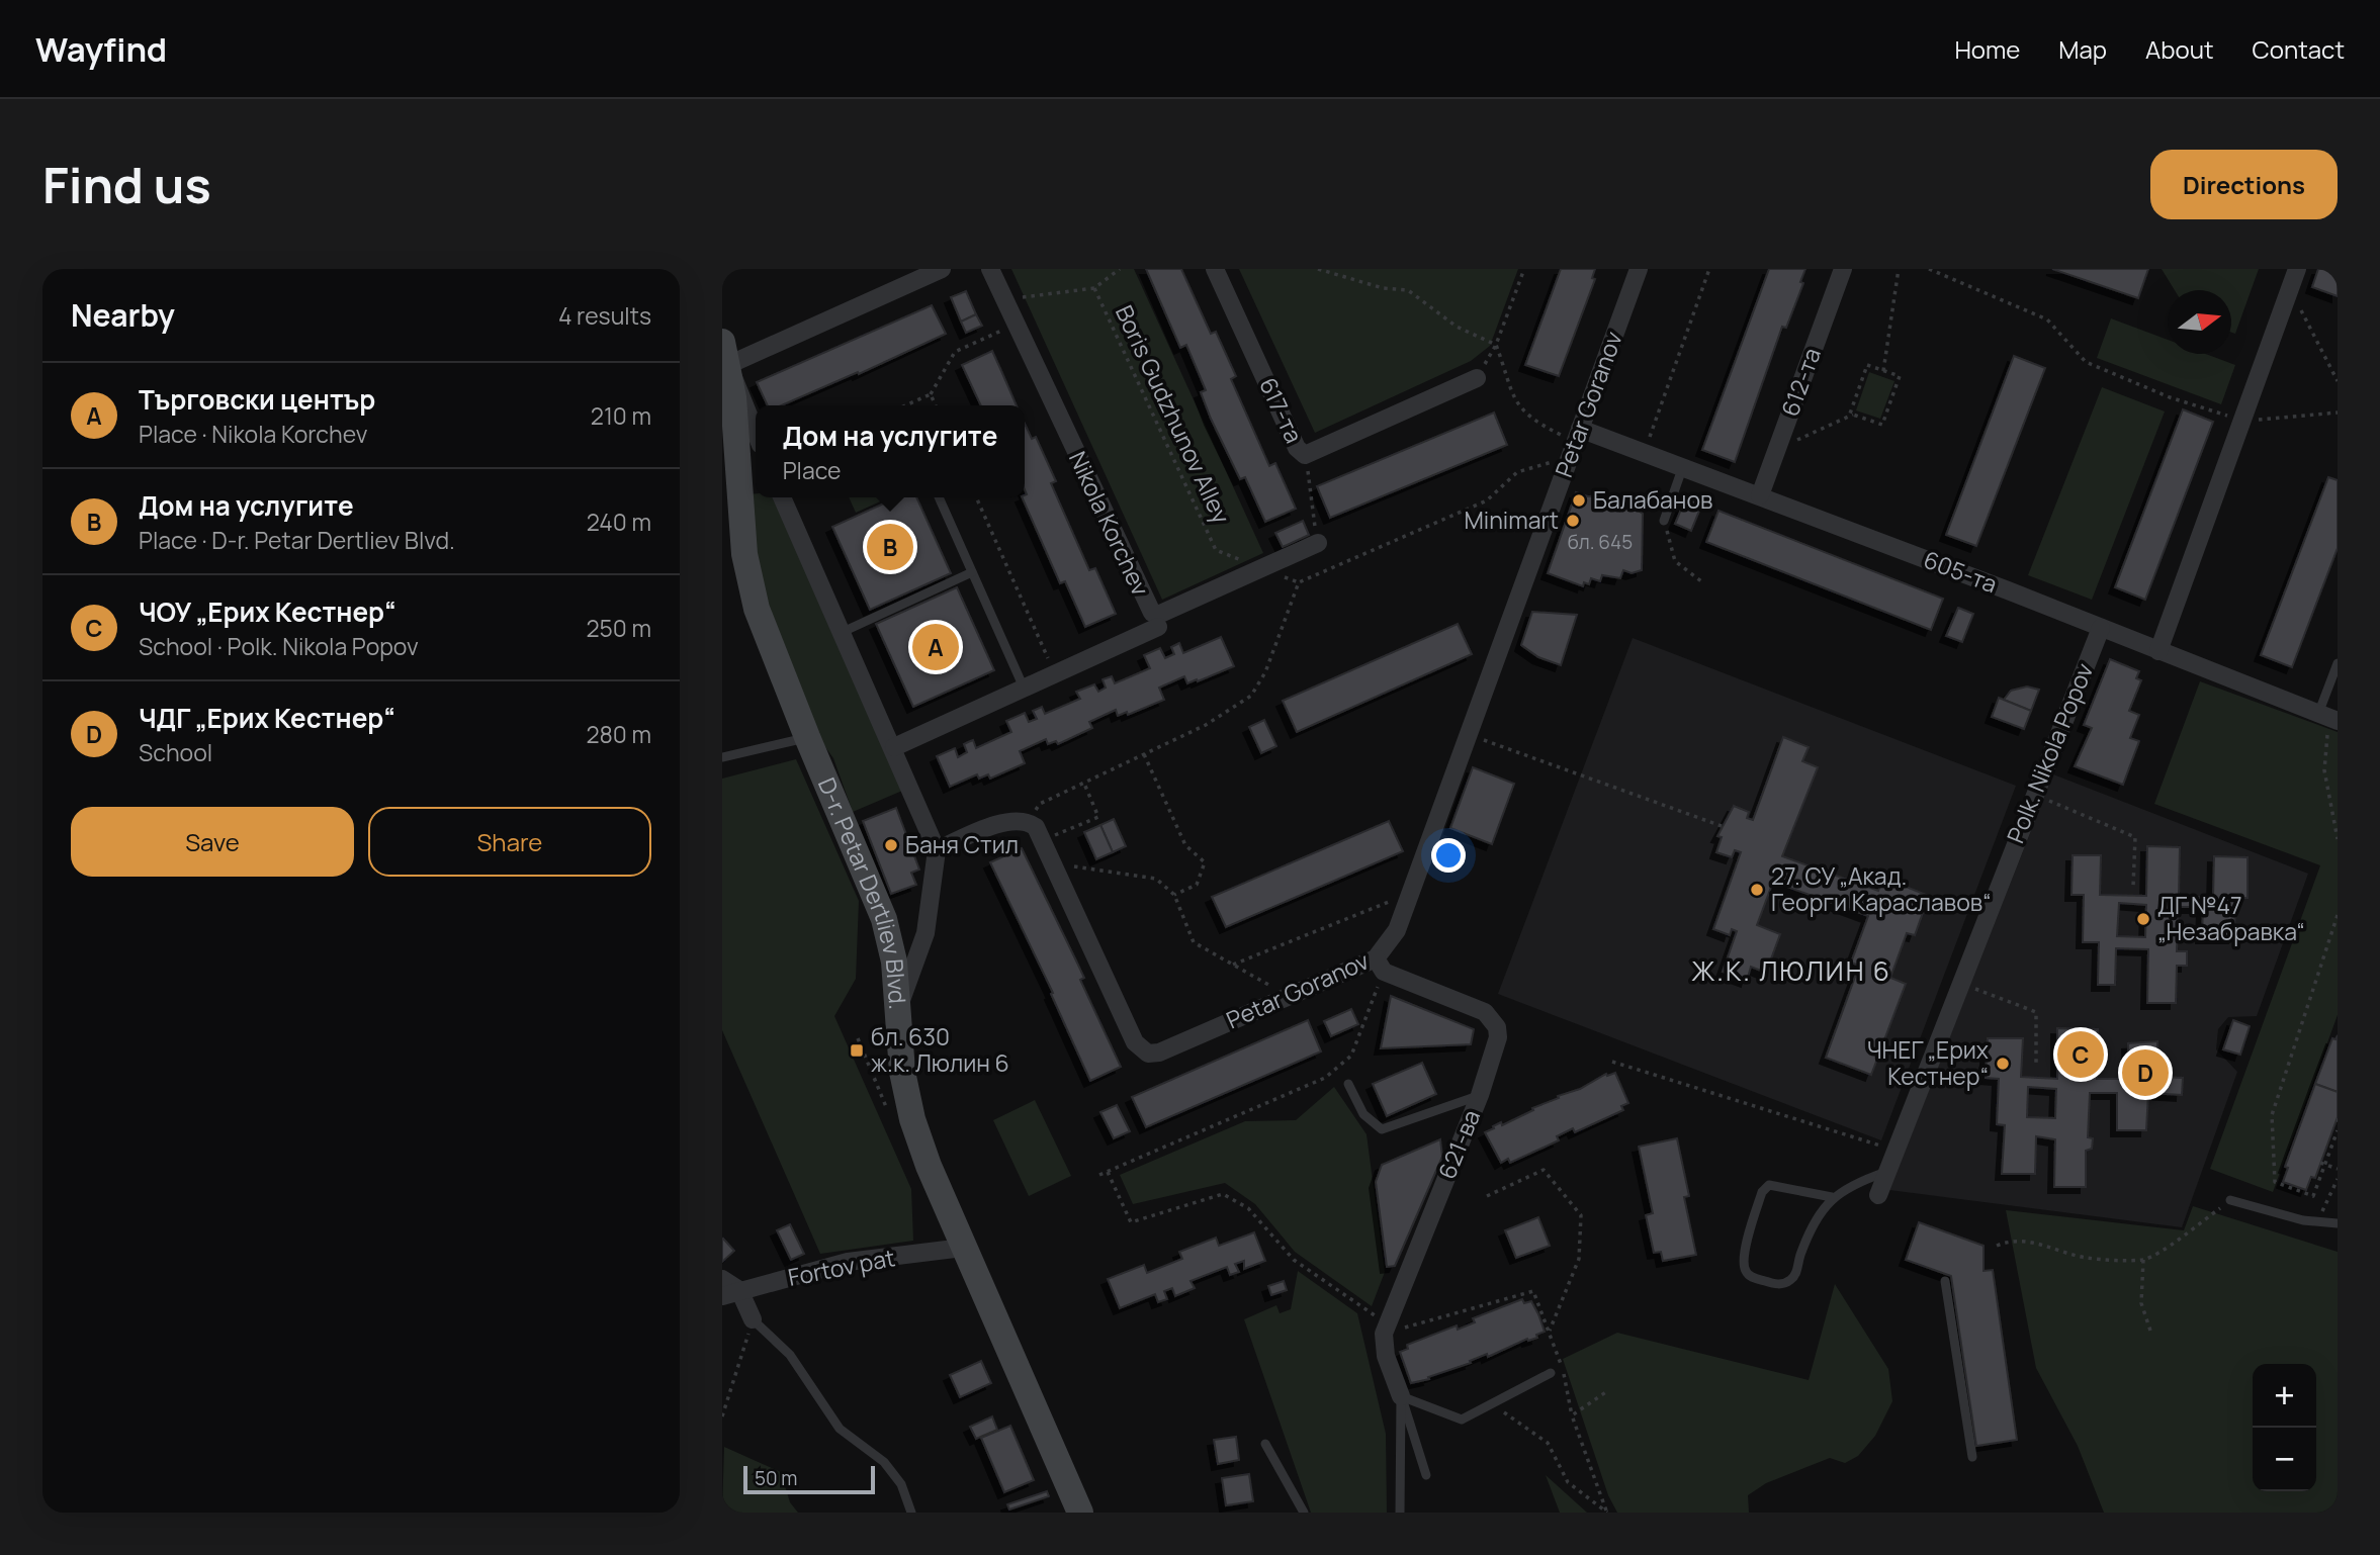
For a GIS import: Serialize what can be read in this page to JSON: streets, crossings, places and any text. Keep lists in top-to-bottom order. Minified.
{"streets":{"main road":["D-r. Petar Dertliev Blvd."],"street":["612-та","Petar Goranov","617-та","Nikola Korchev","605-та","Polk. Nikola Popov","621-ва","Fortov pat"],"path":["Boris Gudzhunov Alley"]},"crossings":[["612-та","605-та"],["Petar Goranov","605-та"],["Petar Goranov","621-ва"],["Boris Gudzhunov Alley","Nikola Korchev"],["605-та","Polk. Nikola Popov"],["D-r. Petar Dertliev Blvd.","Fortov pat"]],"districts":["Ж.К. ЛЮЛИН 6"],"places":{"other":["Балабанов","Minimart","Баня Стил","27. СУ „Акад. Георги Караславов“","ДГ №47 „Незабравка“","ЧНЕГ „Ерих Кестнер“"],"transit":["бл. 630 ж.к. Люлин 6"]},"house_numbers":["бл. 645"],"scale_bar":"50 m","north":"right","page":{"header":"Wayfind","nav":["Home","Map","About","Contact"],"buttons":["Directions",["Save","Share"]],"title":"Find us","heading":["Nearby","4 results"],"list":[{"mark":"A","name":"Търговски център","note":"Place · Nikola Korchev","value":"210 m"},{"mark":"B","name":"Дом на услугите","note":"Place · D-r. Petar Dertliev Blvd.","value":"240 m"},{"mark":"C","name":"ЧОУ „Ерих Кестнер“","note":"School · Polk. Nikola Popov","value":"250 m"},{"mark":"D","name":"ЧДГ „Ерих Кестнер“","note":"School","value":"280 m"}],"popup":["Дом на услугите","Place"],"pins":["B","A","C","D"],"map_buttons":["+","−"],"scale":"50 m"}}
